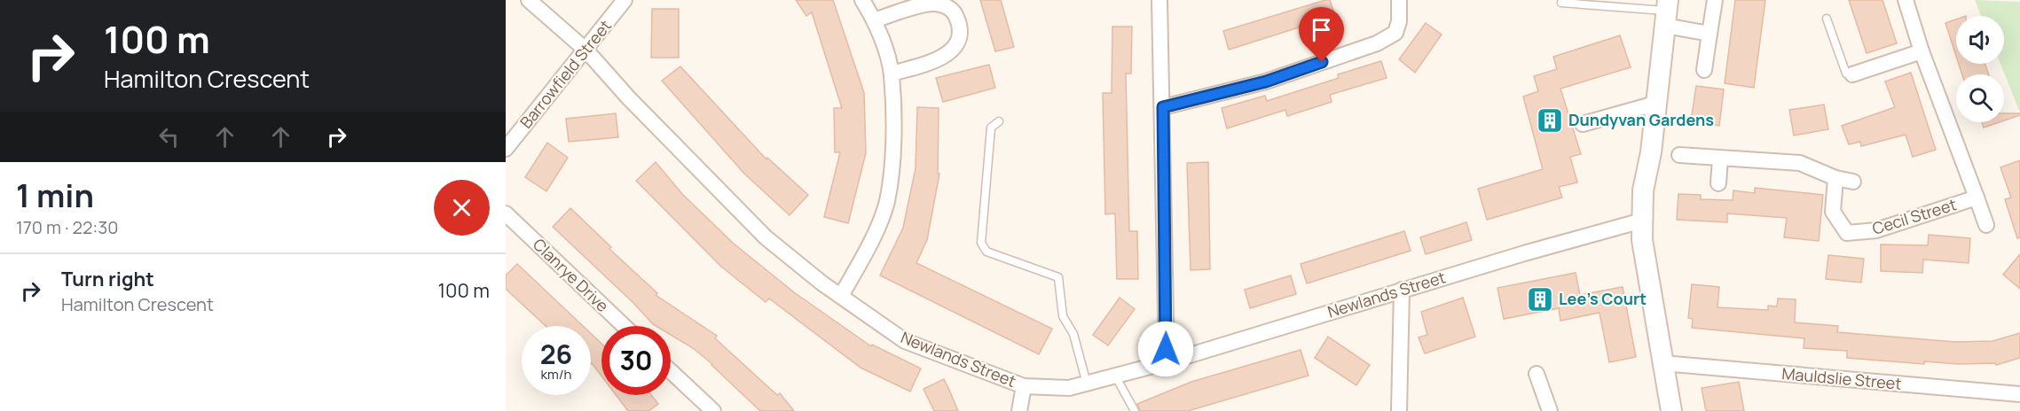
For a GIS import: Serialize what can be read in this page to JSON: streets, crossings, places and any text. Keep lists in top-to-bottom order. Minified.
{"streets":{"street":["Barrowfield Street","Cecil Street","Clanrye Drive","Newlands Street","Mauldslie Street"]},"crossings":[["Barrowfield Street","Newlands Street"]],"places":{"building":["Dundyvan Gardens","Lee's Court"]},"page":{"turn":["100 m","Hamilton Crescent"],"heading":["1 min","170 m · 22:30"],"list":[{"name":"Turn right","note":"Hamilton Crescent","value":"100 m"}],"speed":"26 km/h","limit":"30"}}
